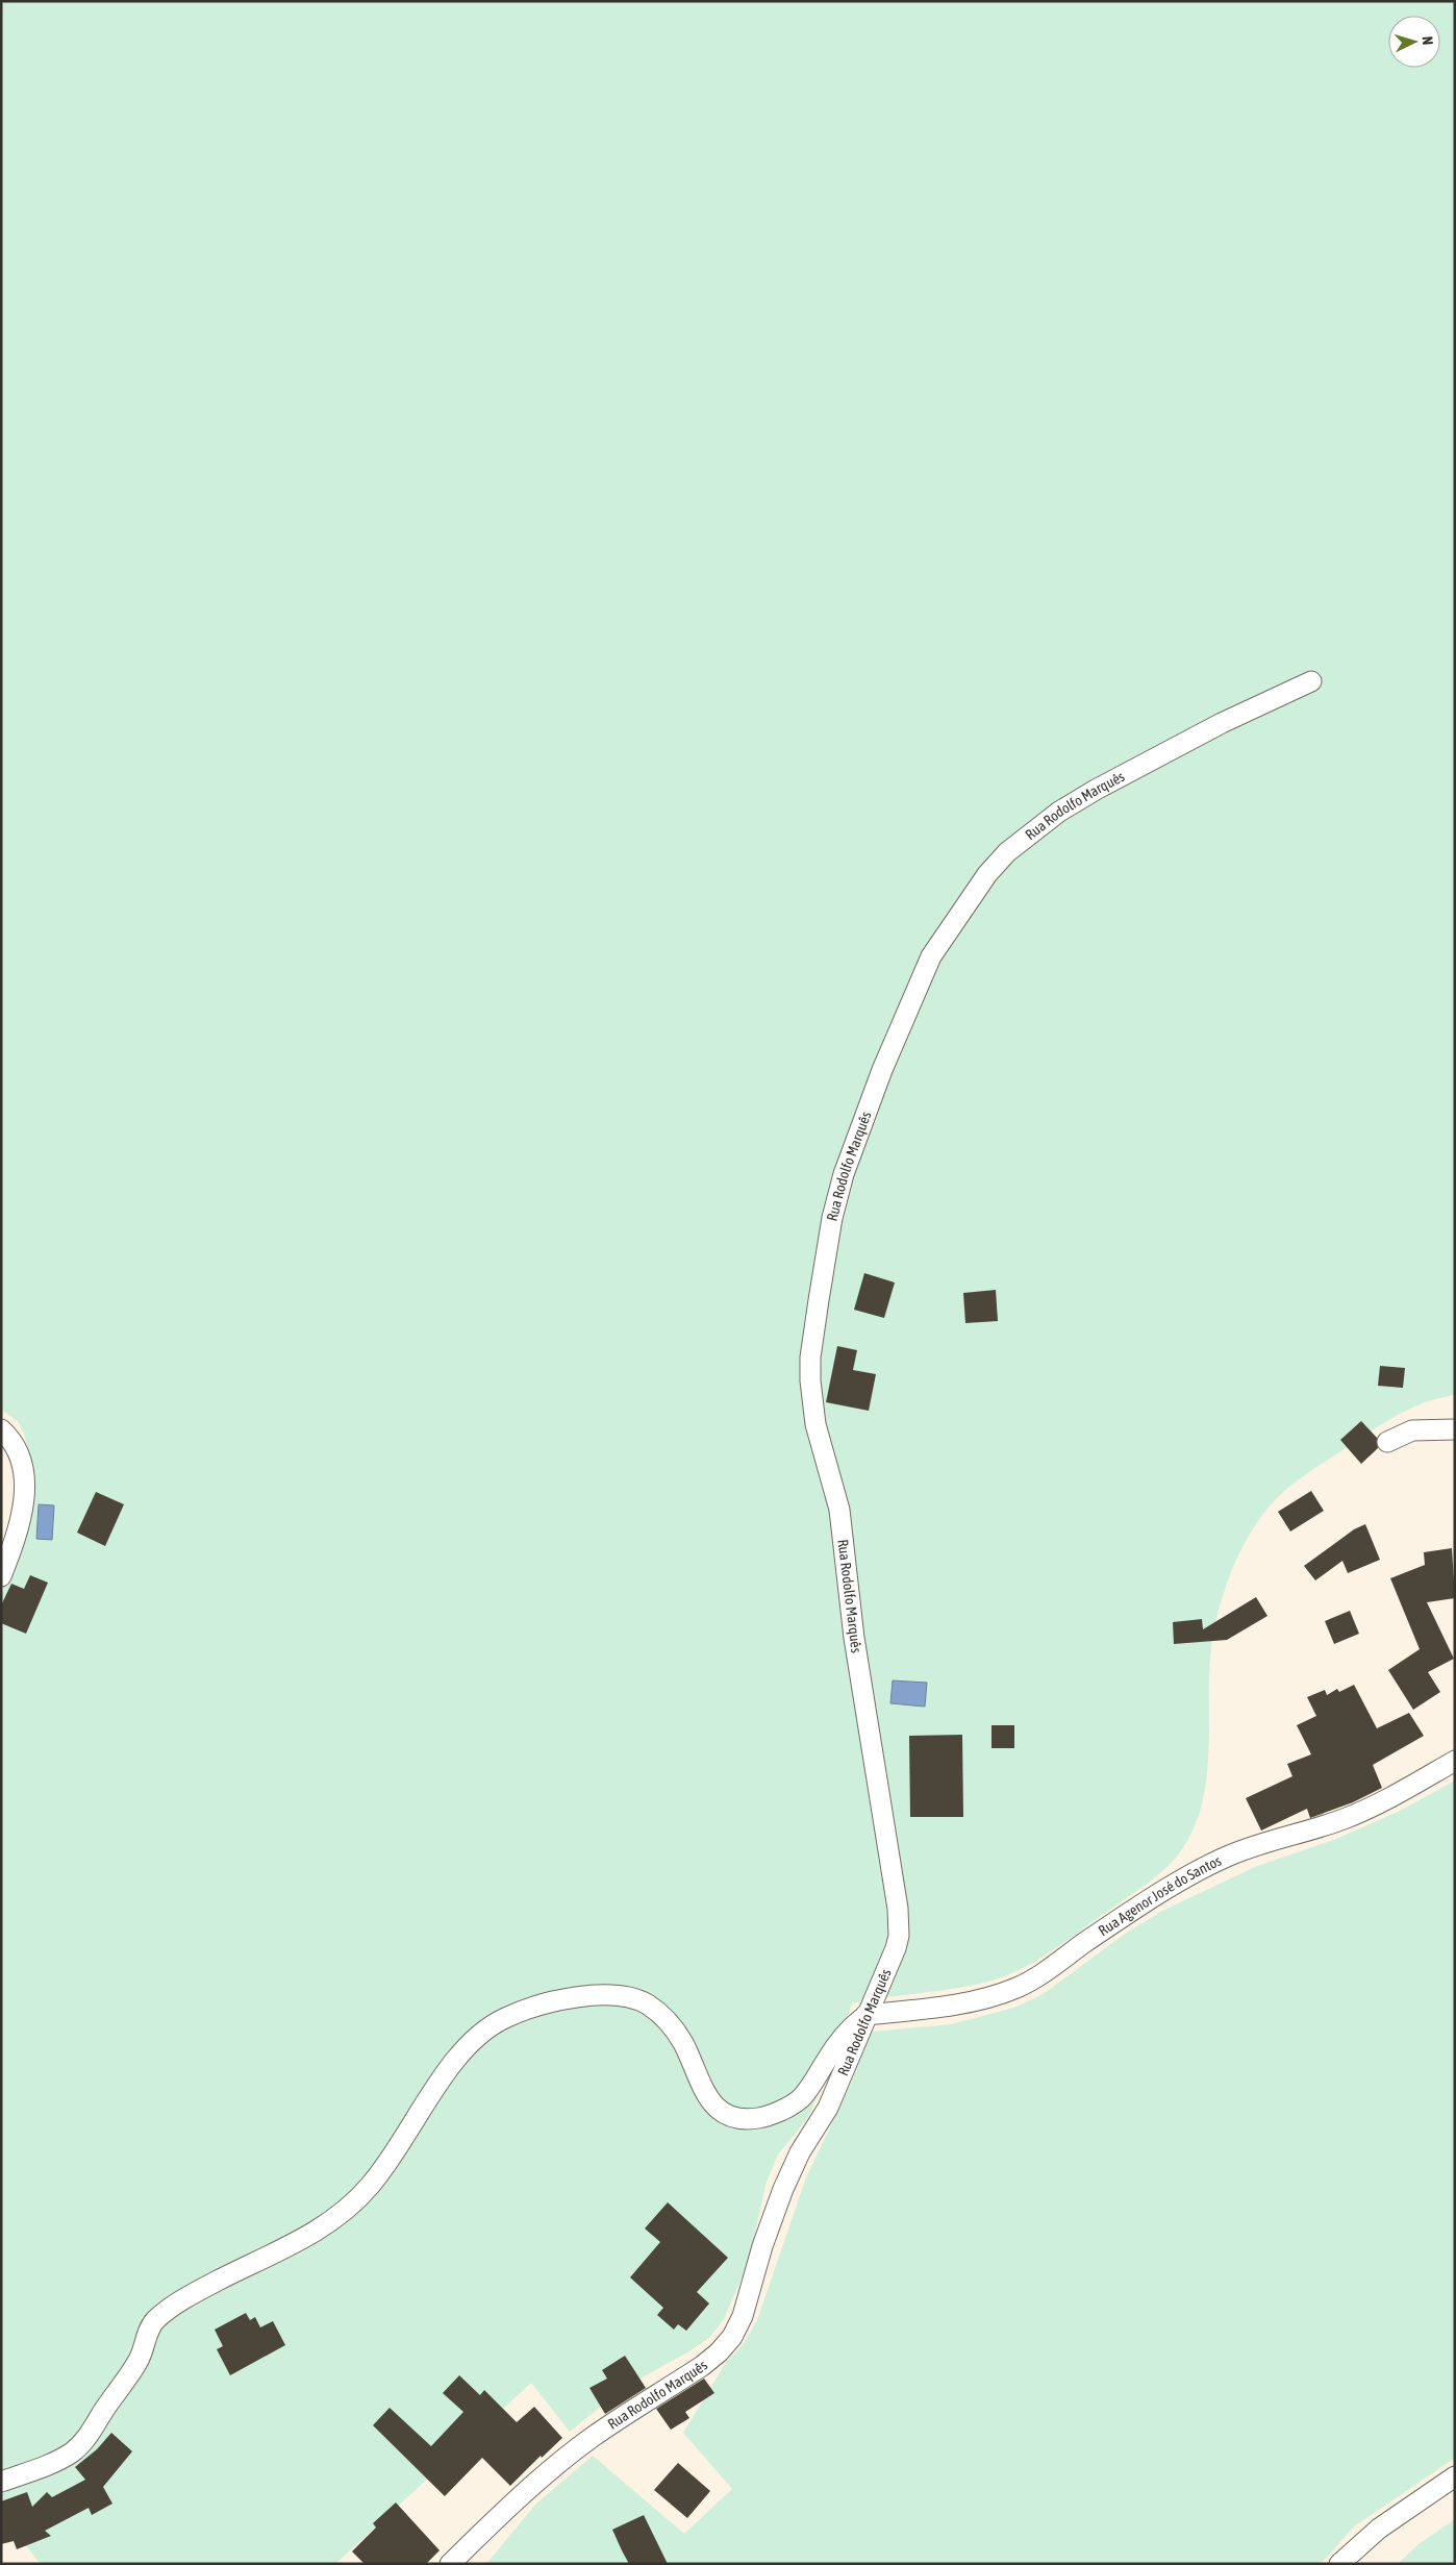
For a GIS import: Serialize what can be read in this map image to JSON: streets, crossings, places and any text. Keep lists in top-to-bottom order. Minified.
{"streets":{"street":["Rua Rodolfo Marquês","Rua Agenor José do Santos"]},"crossings":[["Rua Rodolfo Marquês","Rua Agenor José do Santos"]],"north":"right"}
